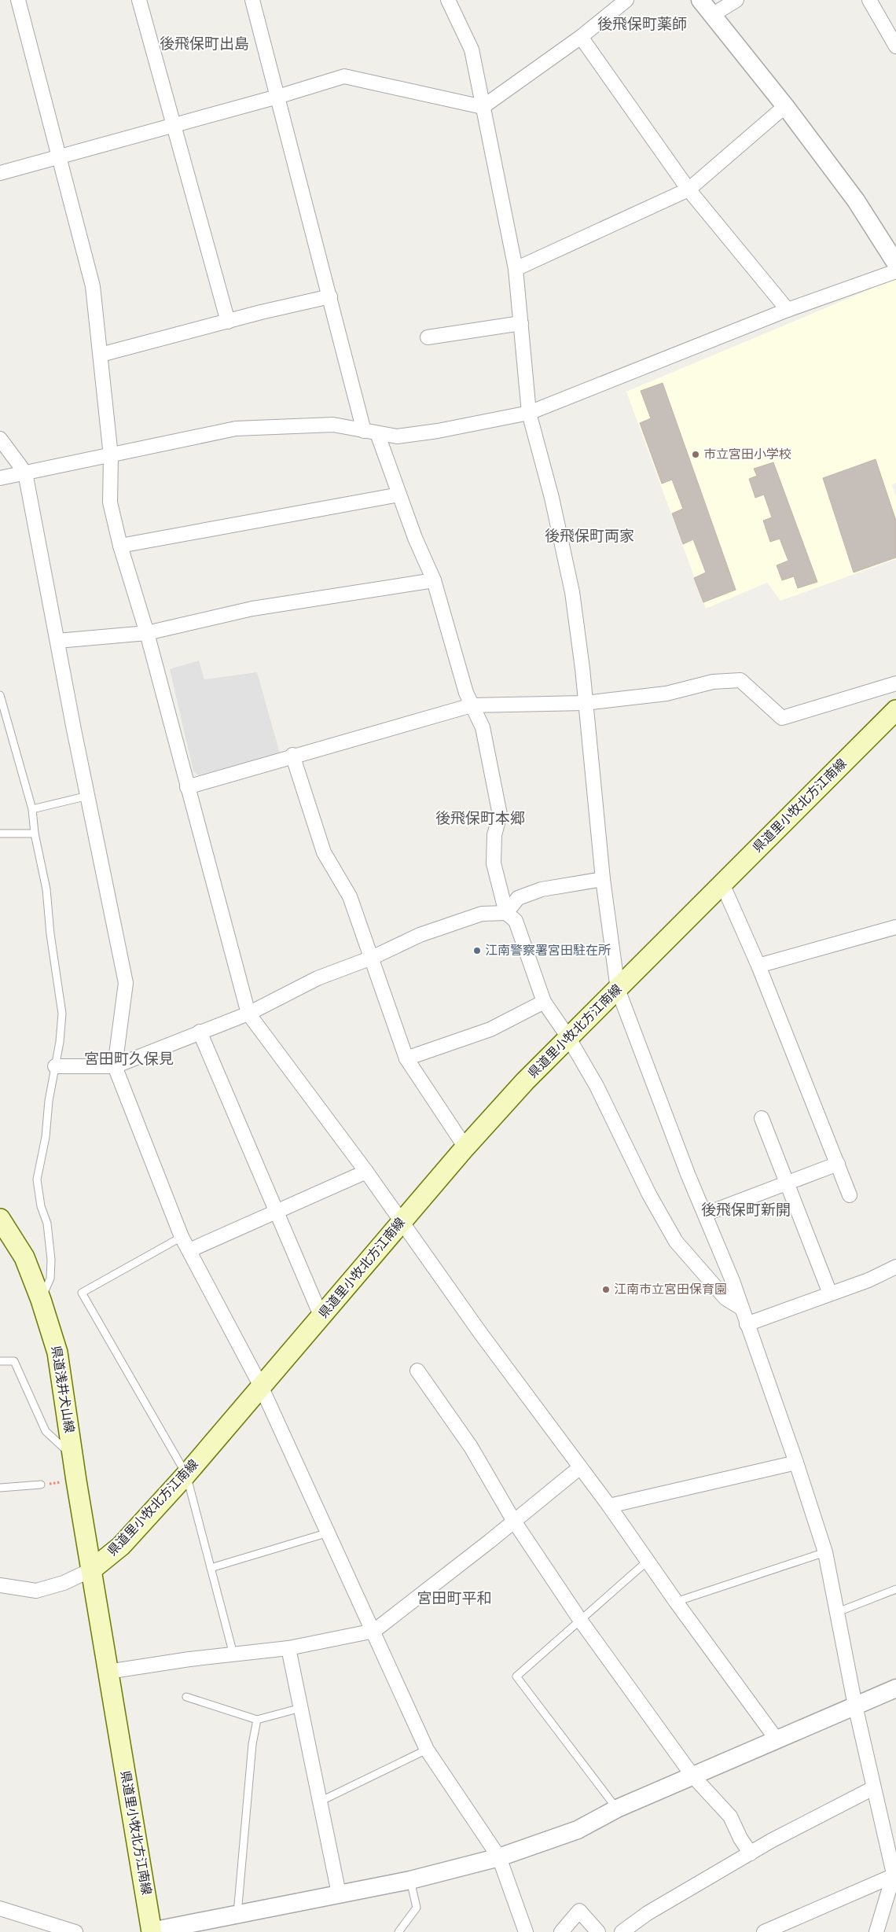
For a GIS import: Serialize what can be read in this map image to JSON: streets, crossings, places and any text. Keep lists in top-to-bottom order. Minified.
{"streets":{"main road":["県道里小牧北方江南線","県道浅井犬山線"]},"crossings":[["県道里小牧北方江南線","県道浅井犬山線"]],"districts":["後飛保町薬師","後飛保町出島","後飛保町両家","後飛保町本郷","宮田町久保見","後飛保町新開","宮田町平和"],"places":["市立宮田小学校","江南警察署宮田駐在所","江南市立宮田保育園"]}
